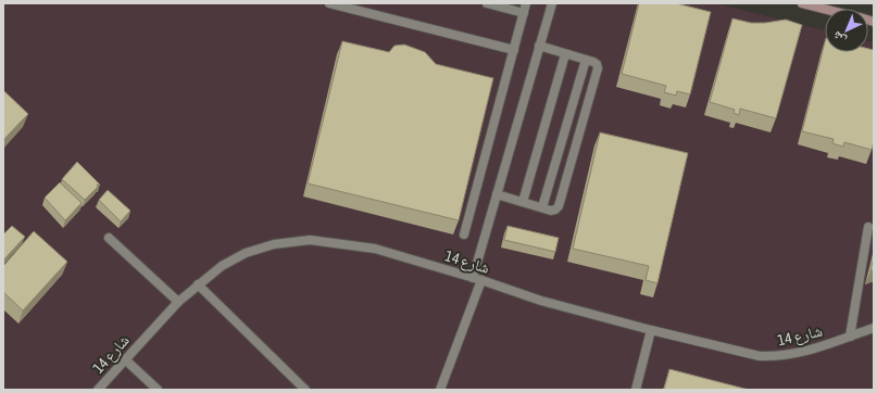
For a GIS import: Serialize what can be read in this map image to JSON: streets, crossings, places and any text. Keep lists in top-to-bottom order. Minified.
{"streets":{"street":["شارع 14"]},"north":"bottom left"}
